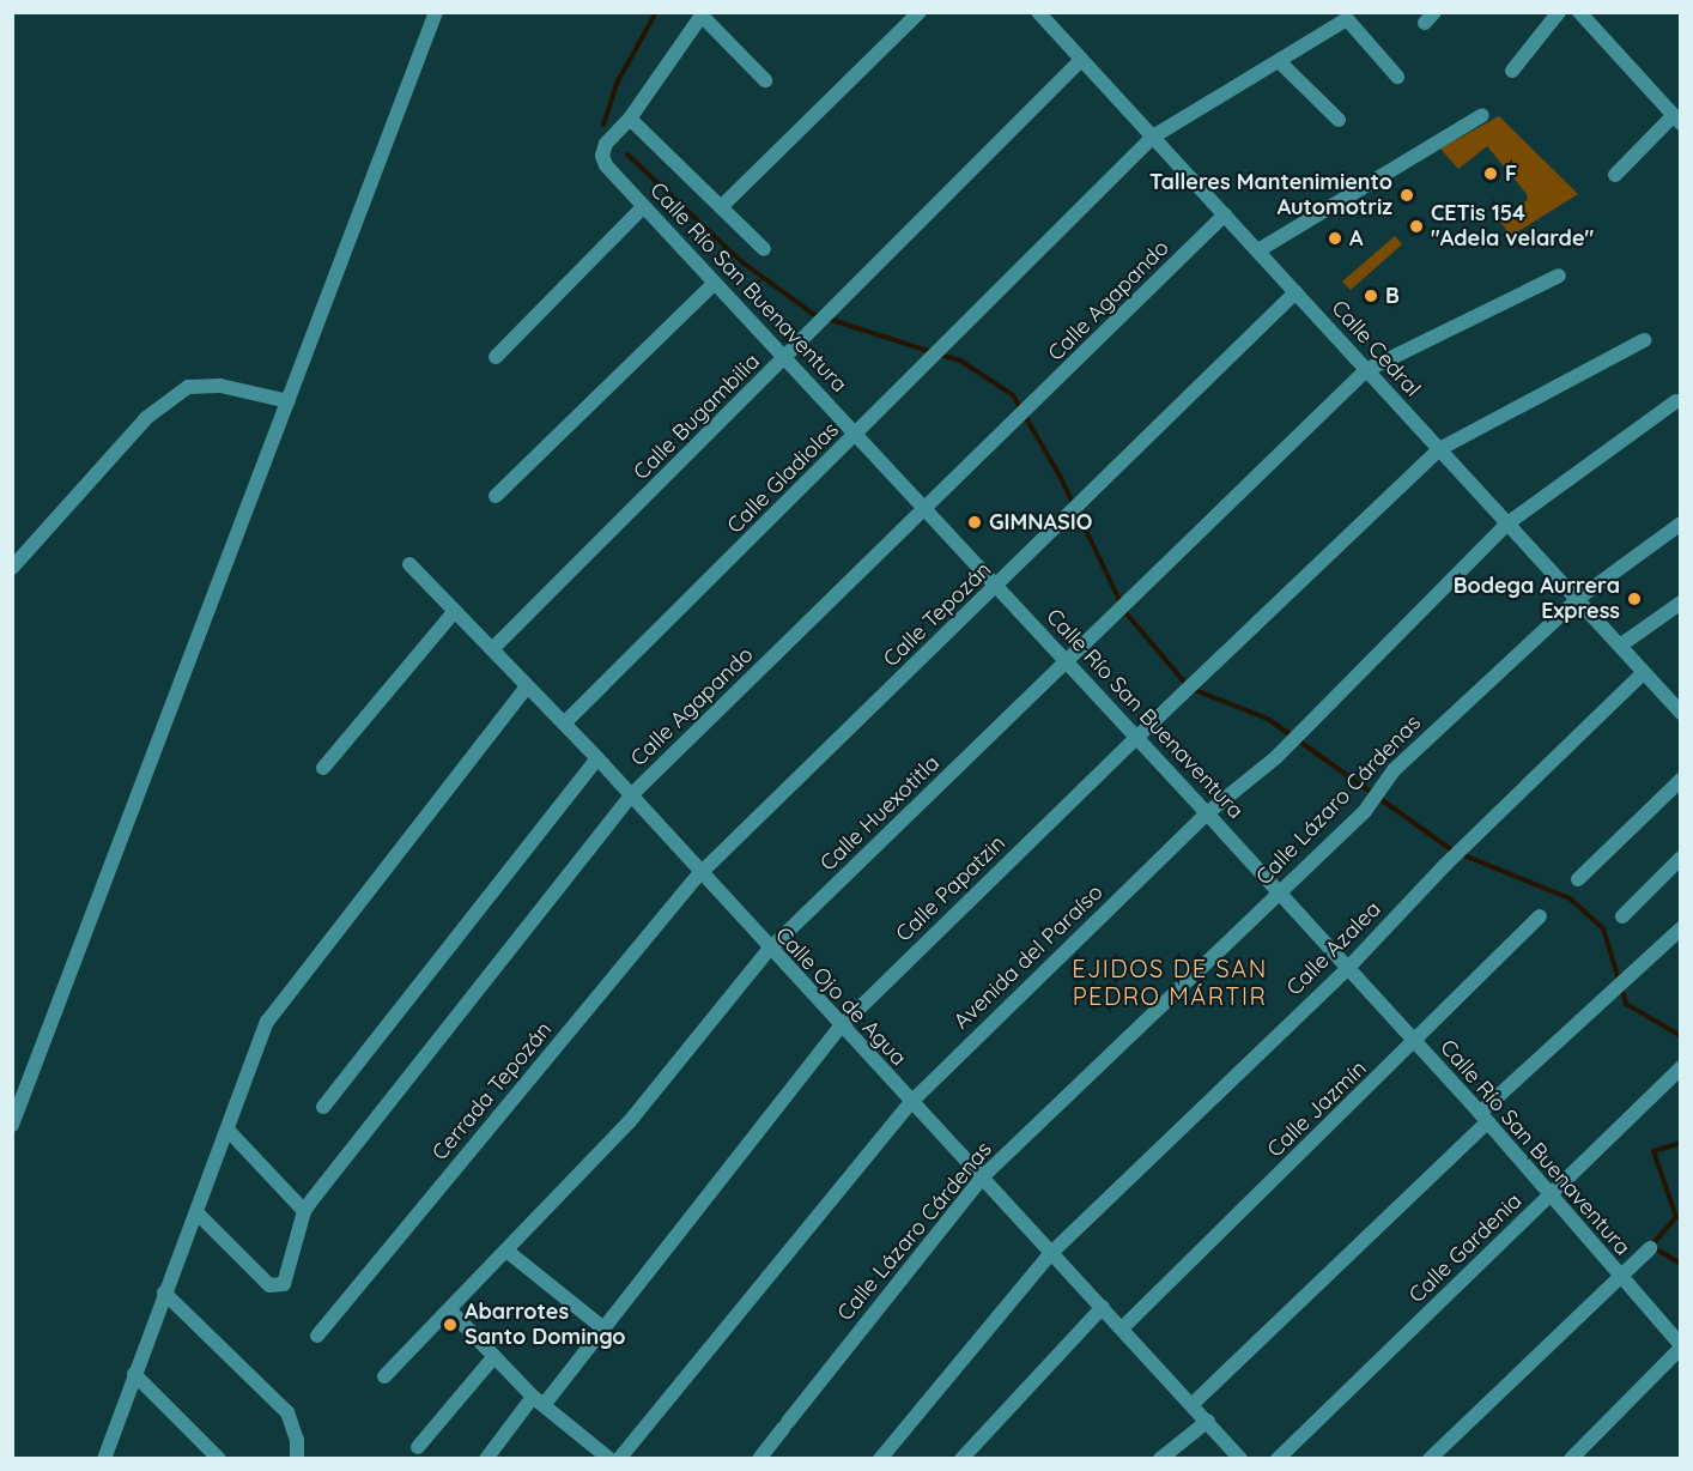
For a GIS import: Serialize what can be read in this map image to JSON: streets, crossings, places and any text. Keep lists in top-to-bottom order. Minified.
{"streets":{"street":["Calle Río San Buenaventura","Calle Agapando","Calle Cedral","Calle Bugambilia","Calle Gladiolas","Calle Tepozán","Calle Lázaro Cárdenas","Calle Huexotitla","Calle Papatzin","Calle Azalea","Avenida del Paraíso","Calle Ojo de Agua","Cerrada Tepozán","Calle Jazmín","Calle Gardenia"]},"crossings":[["Calle Río San Buenaventura","Calle Agapando"],["Calle Río San Buenaventura","Calle Bugambilia"],["Calle Río San Buenaventura","Calle Gladiolas"],["Calle Río San Buenaventura","Calle Tepozán"],["Calle Río San Buenaventura","Calle Lázaro Cárdenas"],["Calle Río San Buenaventura","Calle Huexotitla"],["Calle Río San Buenaventura","Calle Papatzin"],["Calle Río San Buenaventura","Calle Azalea"],["Calle Río San Buenaventura","Avenida del Paraíso"],["Calle Río San Buenaventura","Calle Jazmín"],["Calle Río San Buenaventura","Calle Gardenia"],["Calle Agapando","Calle Cedral"],["Calle Agapando","Calle Ojo de Agua"],["Calle Cedral","Calle Bugambilia"],["Calle Cedral","Calle Gladiolas"],["Calle Cedral","Calle Tepozán"],["Calle Cedral","Calle Lázaro Cárdenas"],["Calle Cedral","Calle Huexotitla"],["Calle Cedral","Calle Papatzin"],["Calle Cedral","Calle Azalea"],["Calle Cedral","Avenida del Paraíso"],["Calle Bugambilia","Calle Ojo de Agua"],["Calle Gladiolas","Calle Ojo de Agua"],["Calle Tepozán","Calle Ojo de Agua"],["Calle Tepozán","Cerrada Tepozán"],["Calle Lázaro Cárdenas","Calle Ojo de Agua"],["Calle Huexotitla","Calle Ojo de Agua"],["Calle Papatzin","Calle Ojo de Agua"],["Calle Azalea","Calle Ojo de Agua"],["Avenida del Paraíso","Calle Ojo de Agua"],["Calle Ojo de Agua","Cerrada Tepozán"],["Calle Ojo de Agua","Calle Jazmín"]],"districts":["EJIDOS DE SAN PEDRO MÁRTIR"],"places":["F","Talleres Mantenimiento Automotriz","CETis 154 \"Adela velarde\"","A","B","GIMNASIO","Bodega Aurrera Express","Abarrotes Santo Domingo"]}
